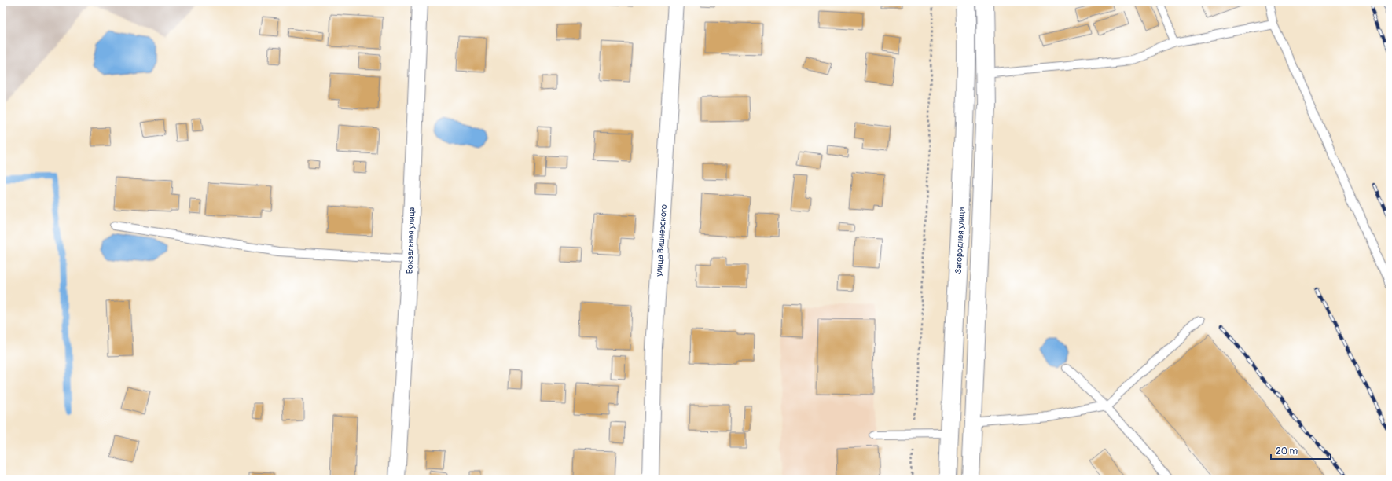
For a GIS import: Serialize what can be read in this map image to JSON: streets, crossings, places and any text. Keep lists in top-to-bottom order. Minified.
{"streets":{"highway":["Загородная улица"],"street":["Вокзальная улица","улица Вишневского"]},"scale_bar":"20 m"}
